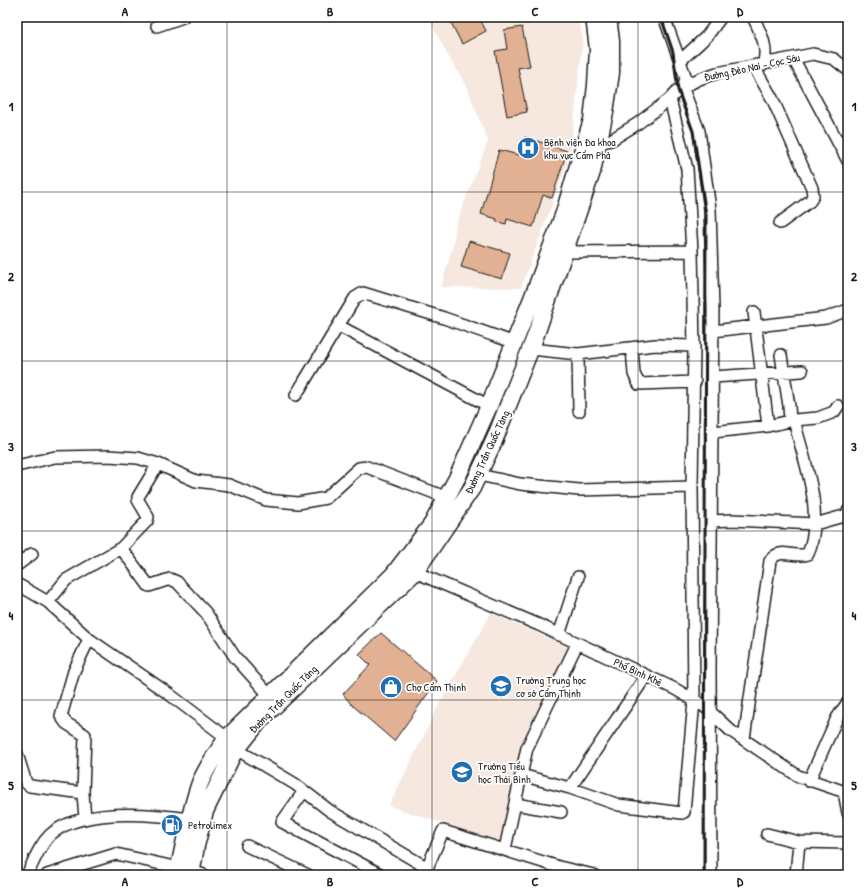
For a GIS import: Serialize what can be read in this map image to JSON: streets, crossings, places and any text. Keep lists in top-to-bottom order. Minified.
{"streets":{"highway":["Đường Trần Quốc Tảng"],"street":["Đường Đèo Nai - Cọc Sáu","Phố Bình Khê"]},"crossings":[["Đường Đèo Nai - Cọc Sáu","Đường Trần Quốc Tảng"],["Đường Trần Quốc Tảng","Phố Bình Khê"]],"places":{"hospital":["Bệnh viện Đa khoa khu vực Cẩm Phả"],"school or university":["Trường Trung học cơ sở Cẩm Thịnh","Trường Tiểu học Thái Bình"],"shop":["Chợ Cẩm Thịnh"],"fuel station":["Petrolimex"]},"grid":{"columns":["A","B","C","D"],"rows":["1","2","3","4","5"]}}
